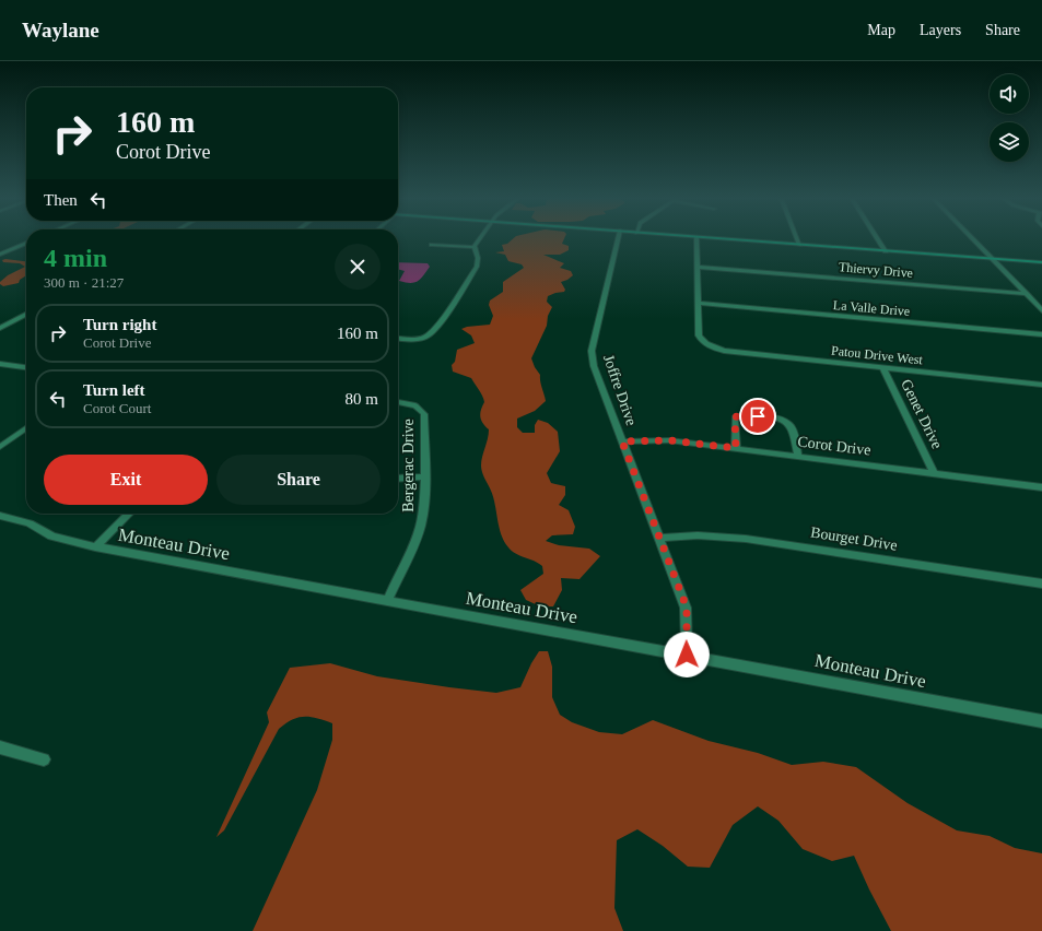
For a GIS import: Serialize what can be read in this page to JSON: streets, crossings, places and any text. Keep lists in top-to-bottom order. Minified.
{"streets":{"street":["Thiervy Drive","La Valle Drive","Patou Drive West","Joffre Drive","Genet Drive","Corot Drive","Bergerac Drive","Bourget Drive","Monteau Drive"]},"crossings":[["La Valle Drive","Patou Drive West"],["Patou Drive West","Genet Drive"],["Joffre Drive","Corot Drive"],["Joffre Drive","Bourget Drive"],["Joffre Drive","Monteau Drive"],["Genet Drive","Corot Drive"],["Bergerac Drive","Monteau Drive"]],"page":{"header":"Waylane","nav":["Map","Layers","Share"],"turn":["160 m","Corot Drive"],"then":"Then","heading":["4 min","300 m · 21:27"],"list":[{"name":"Turn right","note":"Corot Drive","value":"160 m"},{"name":"Turn left","note":"Corot Court","value":"80 m"}],"buttons":["Exit","Share"]}}
